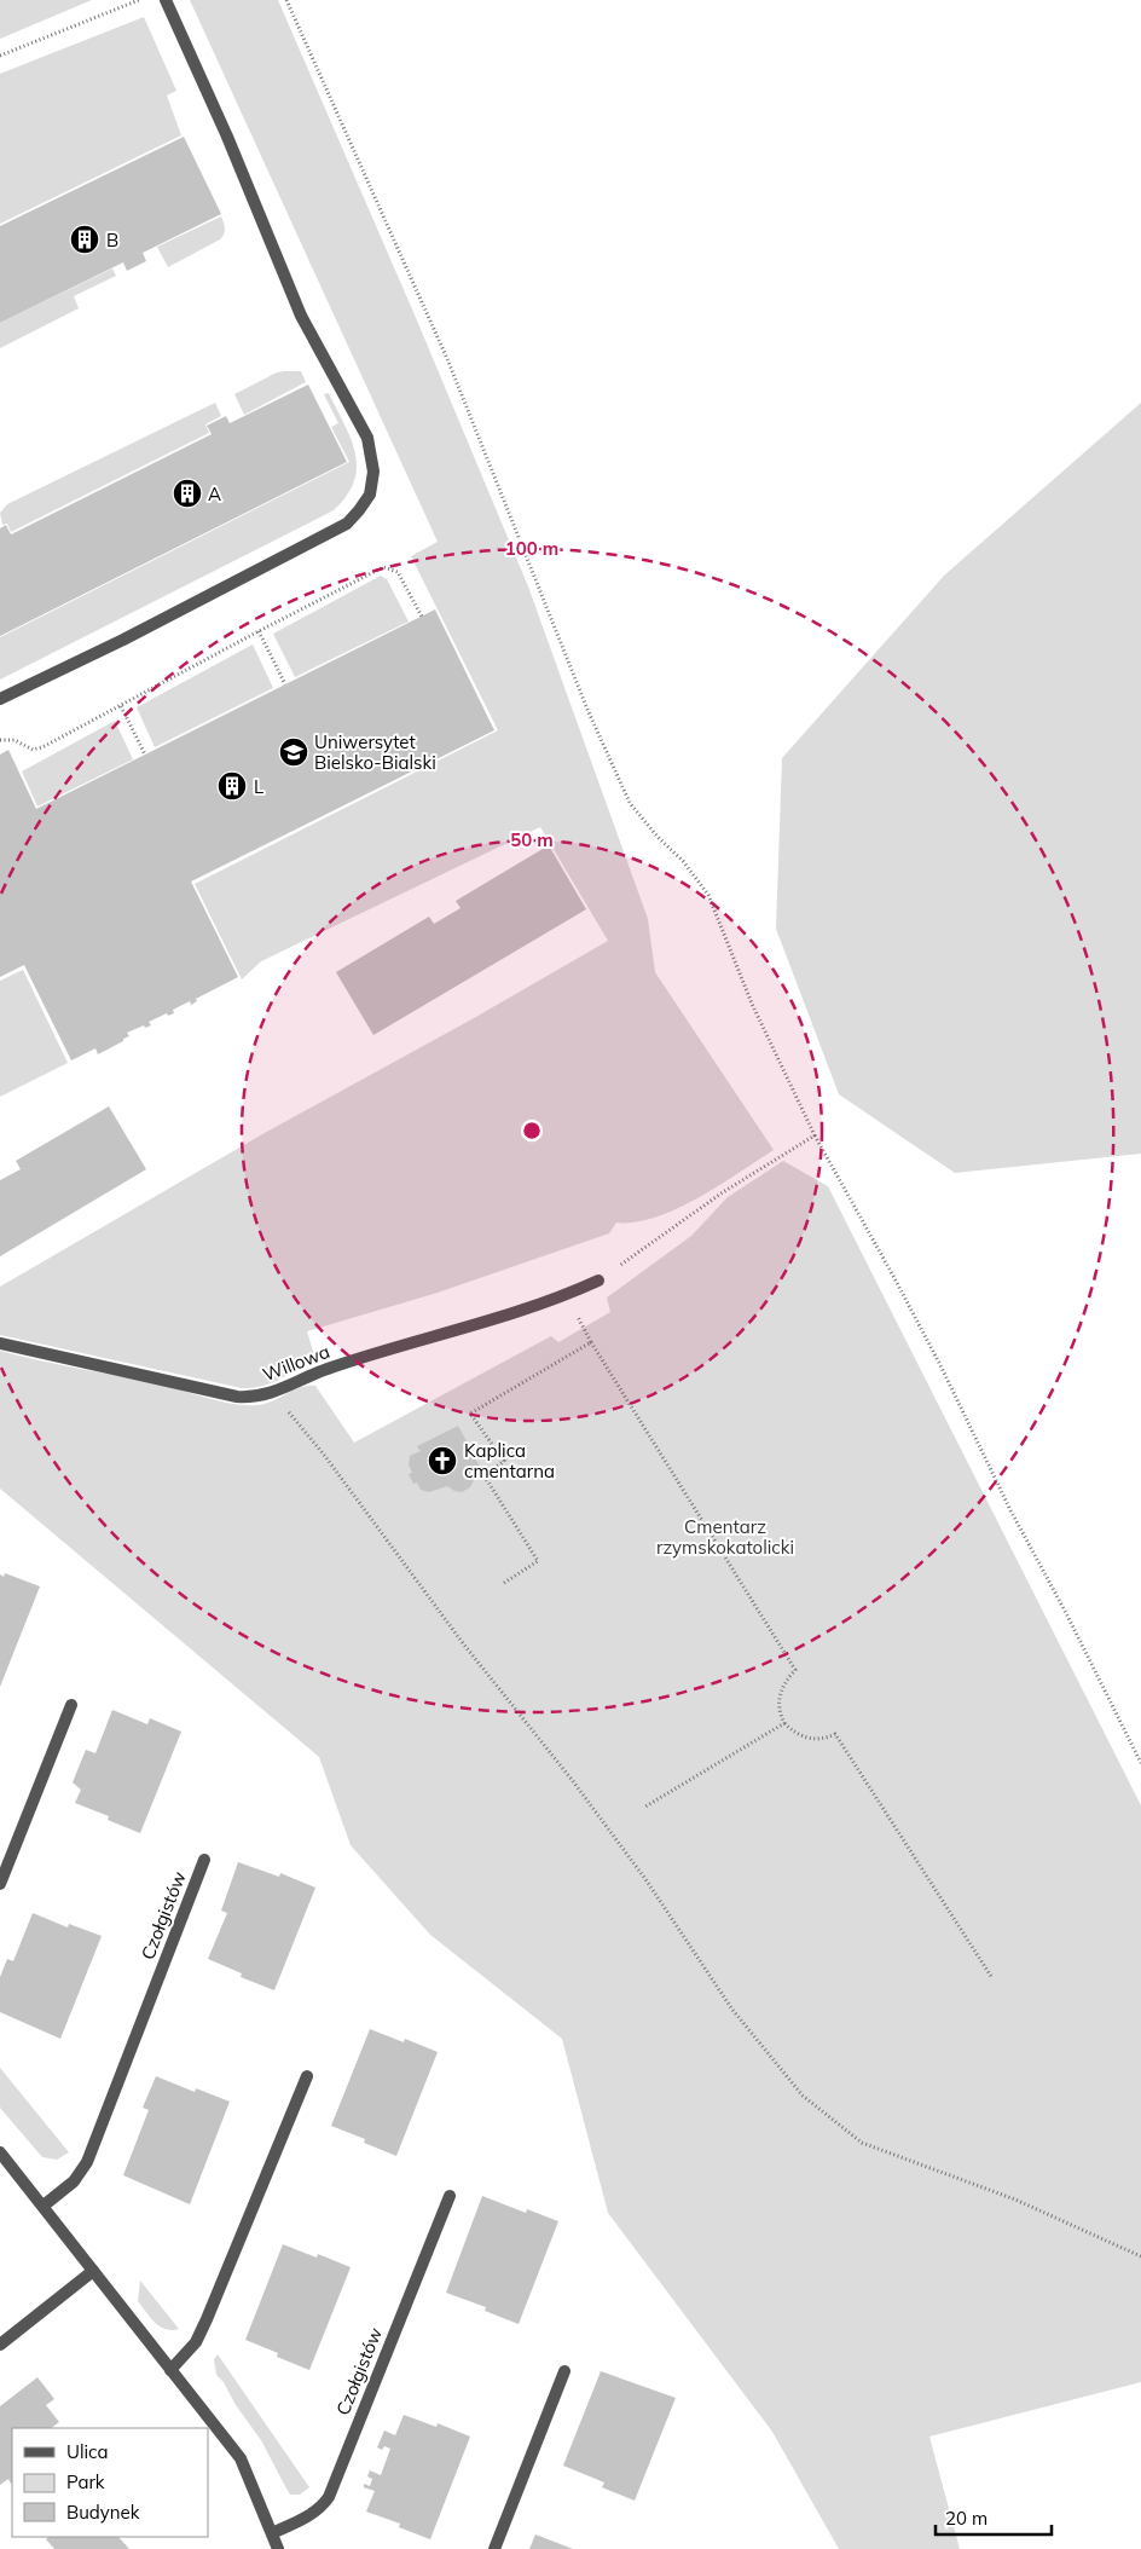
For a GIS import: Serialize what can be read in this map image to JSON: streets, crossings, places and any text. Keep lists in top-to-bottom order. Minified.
{"streets":{"street":["Willowa","Czołgistów"]},"parks":["Cmentarz rzymskokatolicki"],"places":{"building":["B","A","L"],"school or university":["Uniwersytet Bielsko-Bialski"],"church":["Kaplica cmentarna"]},"legend":["Ulica","Park","Budynek"],"scale_bar":"20 m","rings":["100 m","50 m"]}
